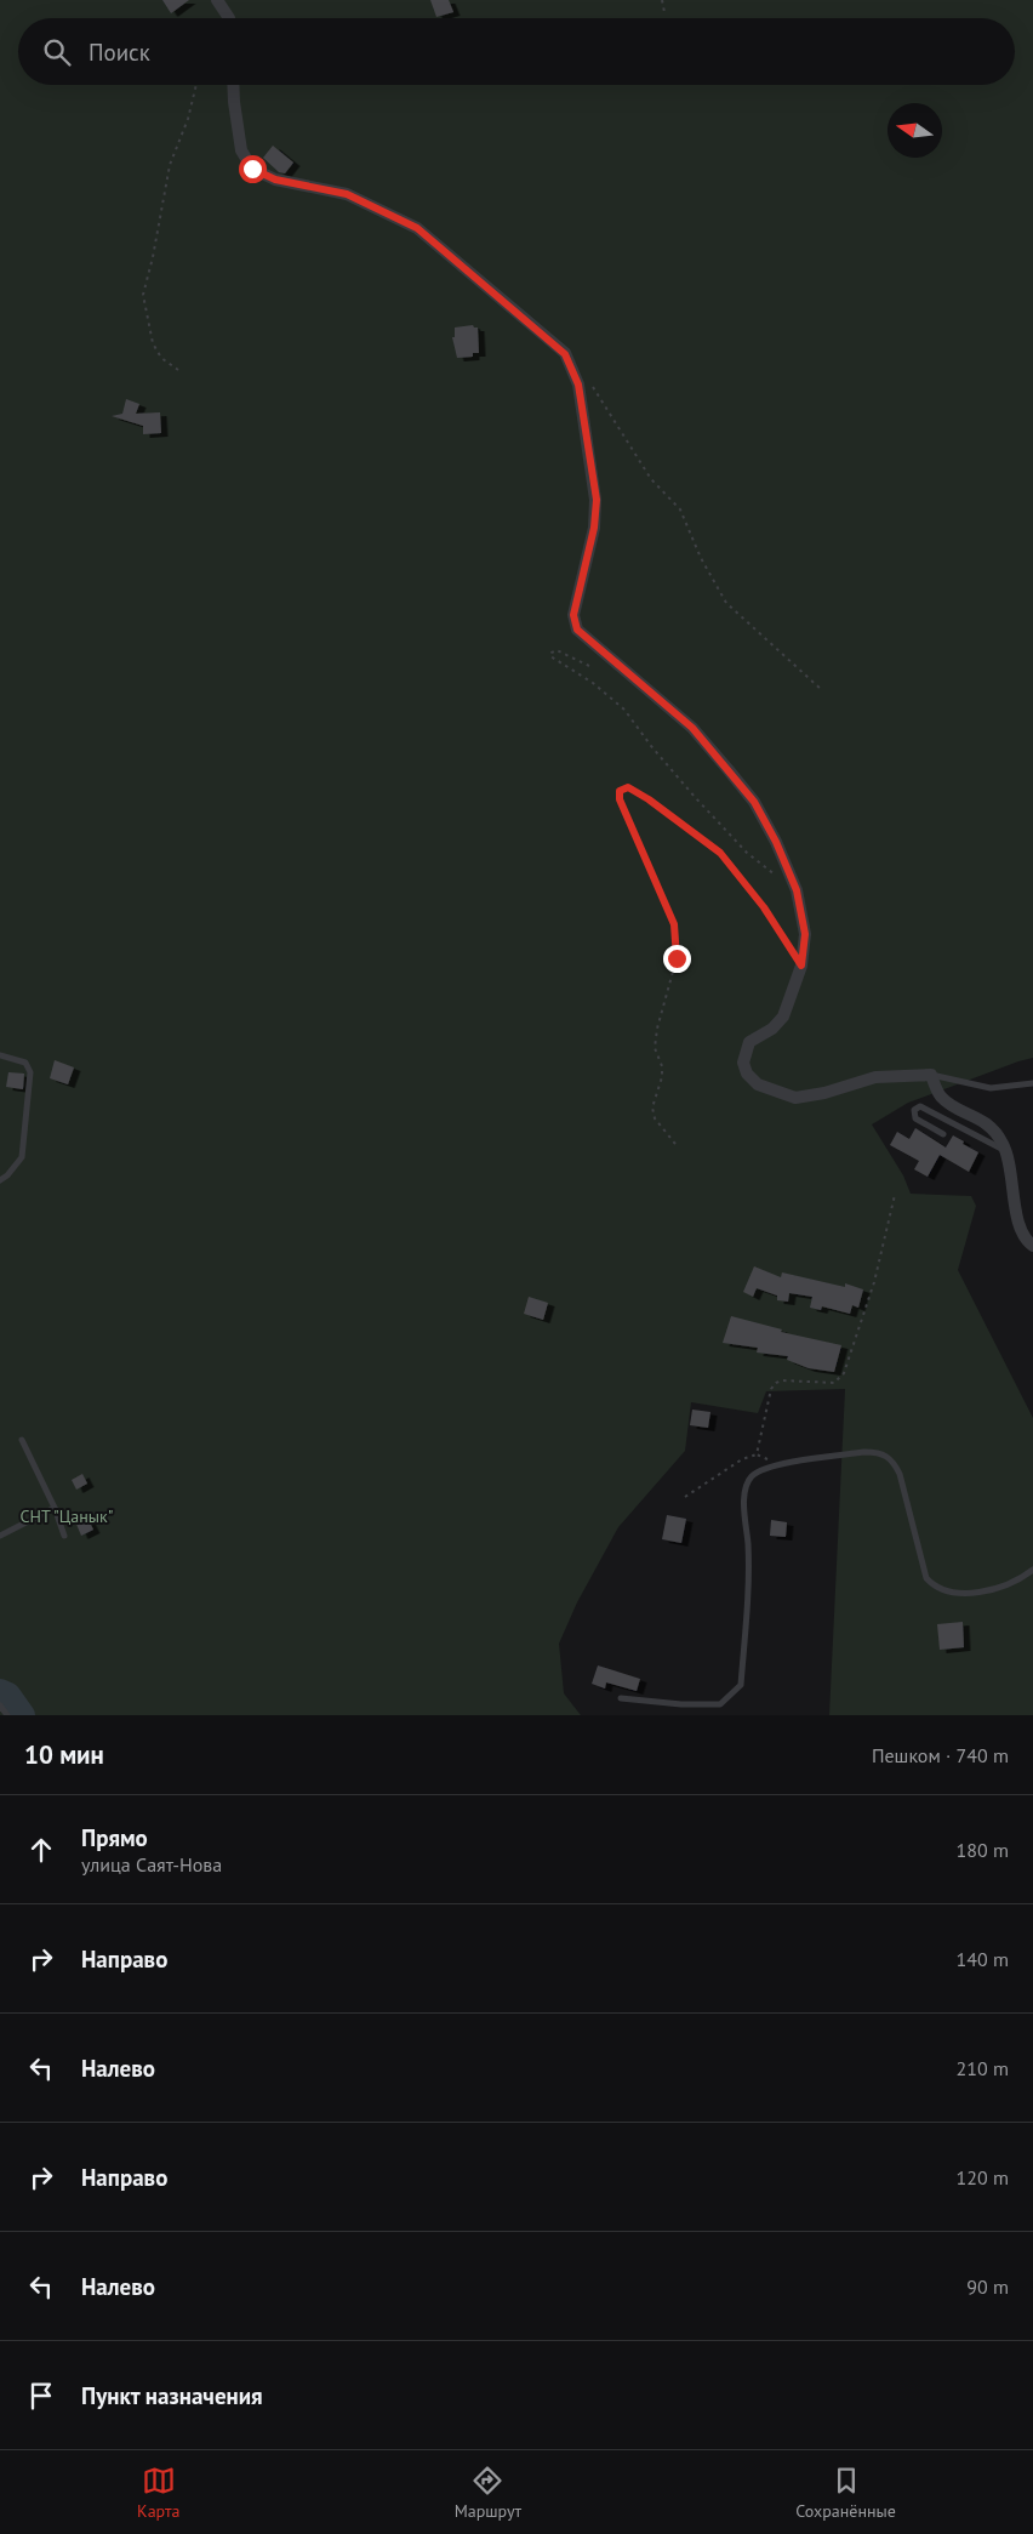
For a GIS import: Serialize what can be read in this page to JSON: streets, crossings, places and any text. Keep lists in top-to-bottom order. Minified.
{"parks":["СНТ \"Цанык\""],"north":"left","page":{"search":"Поиск","heading":["10 мин","Пешком · 740 m"],"list":[["Прямо","улица Саят-Нова","180 m"],["Направо","140 m"],["Налево","210 m"],["Направо","120 m"],["Налево","90 m"],"Пункт назначения"],"nav":["Карта","Маршрут","Сохранённые"]}}
